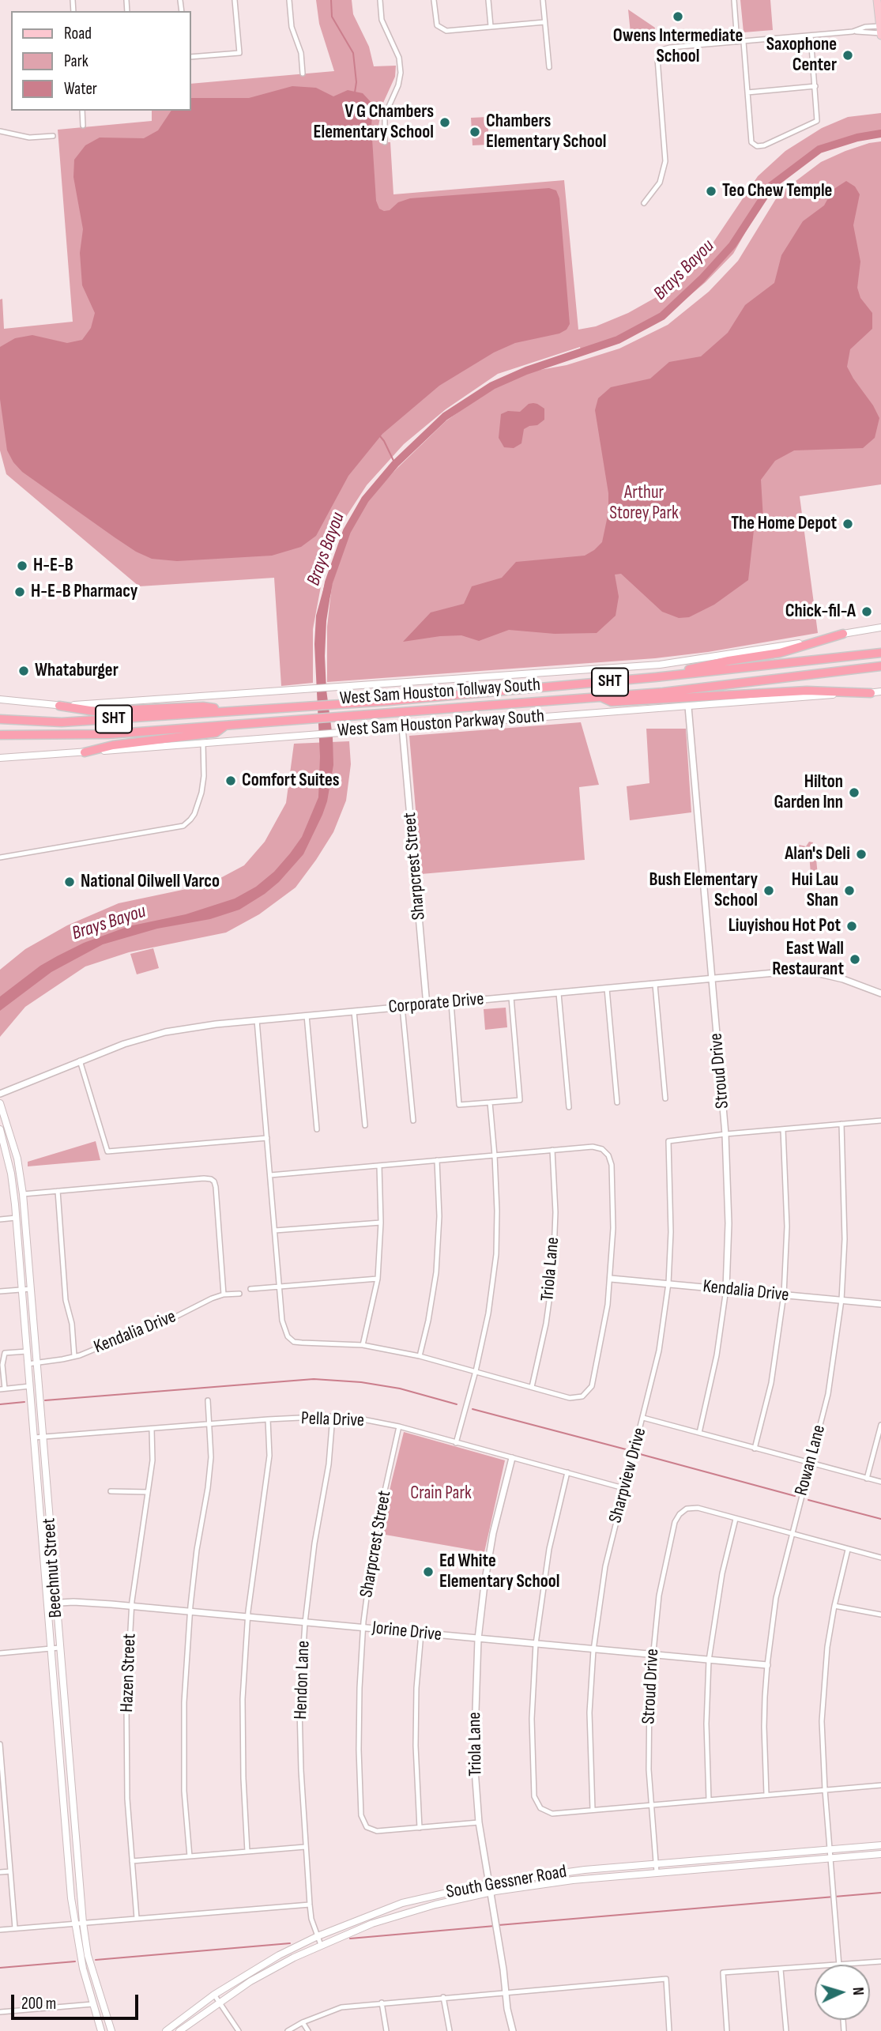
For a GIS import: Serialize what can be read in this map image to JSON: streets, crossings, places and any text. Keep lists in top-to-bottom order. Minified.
{"streets":{"highway":["SHT","West Sam Houston Tollway South"],"main road":["West Sam Houston Parkway South","Beechnut Street","South Gessner Road"],"street":["Sharpcrest Street","Corporate Drive","Stroud Drive","Triola Lane","Kendalia Drive","Pella Drive","Rowan Lane","Sharpview Drive","Jorine Drive","Hazen Street","Hendon Lane"]},"crossings":[["West Sam Houston Parkway South","Sharpcrest Street"],["West Sam Houston Parkway South","Stroud Drive"],["Sharpcrest Street","Corporate Drive"],["Sharpcrest Street","Pella Drive"],["Sharpcrest Street","Jorine Drive"],["Corporate Drive","Stroud Drive"],["Stroud Drive","Kendalia Drive"],["Stroud Drive","Sharpview Drive"],["Stroud Drive","Jorine Drive"],["Stroud Drive","South Gessner Road"],["Triola Lane","Pella Drive"],["Triola Lane","Jorine Drive"],["Triola Lane","South Gessner Road"],["Kendalia Drive","Rowan Lane"],["Kendalia Drive","Sharpview Drive"],["Kendalia Drive","Beechnut Street"],["Pella Drive","Sharpview Drive"],["Pella Drive","Beechnut Street"],["Pella Drive","Hazen Street"],["Pella Drive","Hendon Lane"],["Rowan Lane","Jorine Drive"],["Sharpview Drive","Jorine Drive"],["Beechnut Street","Jorine Drive"],["Jorine Drive","Hazen Street"],["Jorine Drive","Hendon Lane"],["Hendon Lane","South Gessner Road"]],"water":["Brays Bayou"],"parks":["Arthur Storey Park","Crain Park"],"places":["Owens Intermediate School","Saxophone Center","V G Chambers Elementary School","Chambers Elementary School","Teo Chew Temple","The Home Depot","H-E-B","H-E-B Pharmacy","Chick-fil-A","Whataburger","Comfort Suites","Hilton Garden Inn","Alan's Deli","National Oilwell Varco","Bush Elementary School","Hui Lau Shan","Liuyishou Hot Pot","East Wall Restaurant","Ed White Elementary School"],"legend":["Road","Park","Water"],"scale_bar":"200 m","north":"right"}
